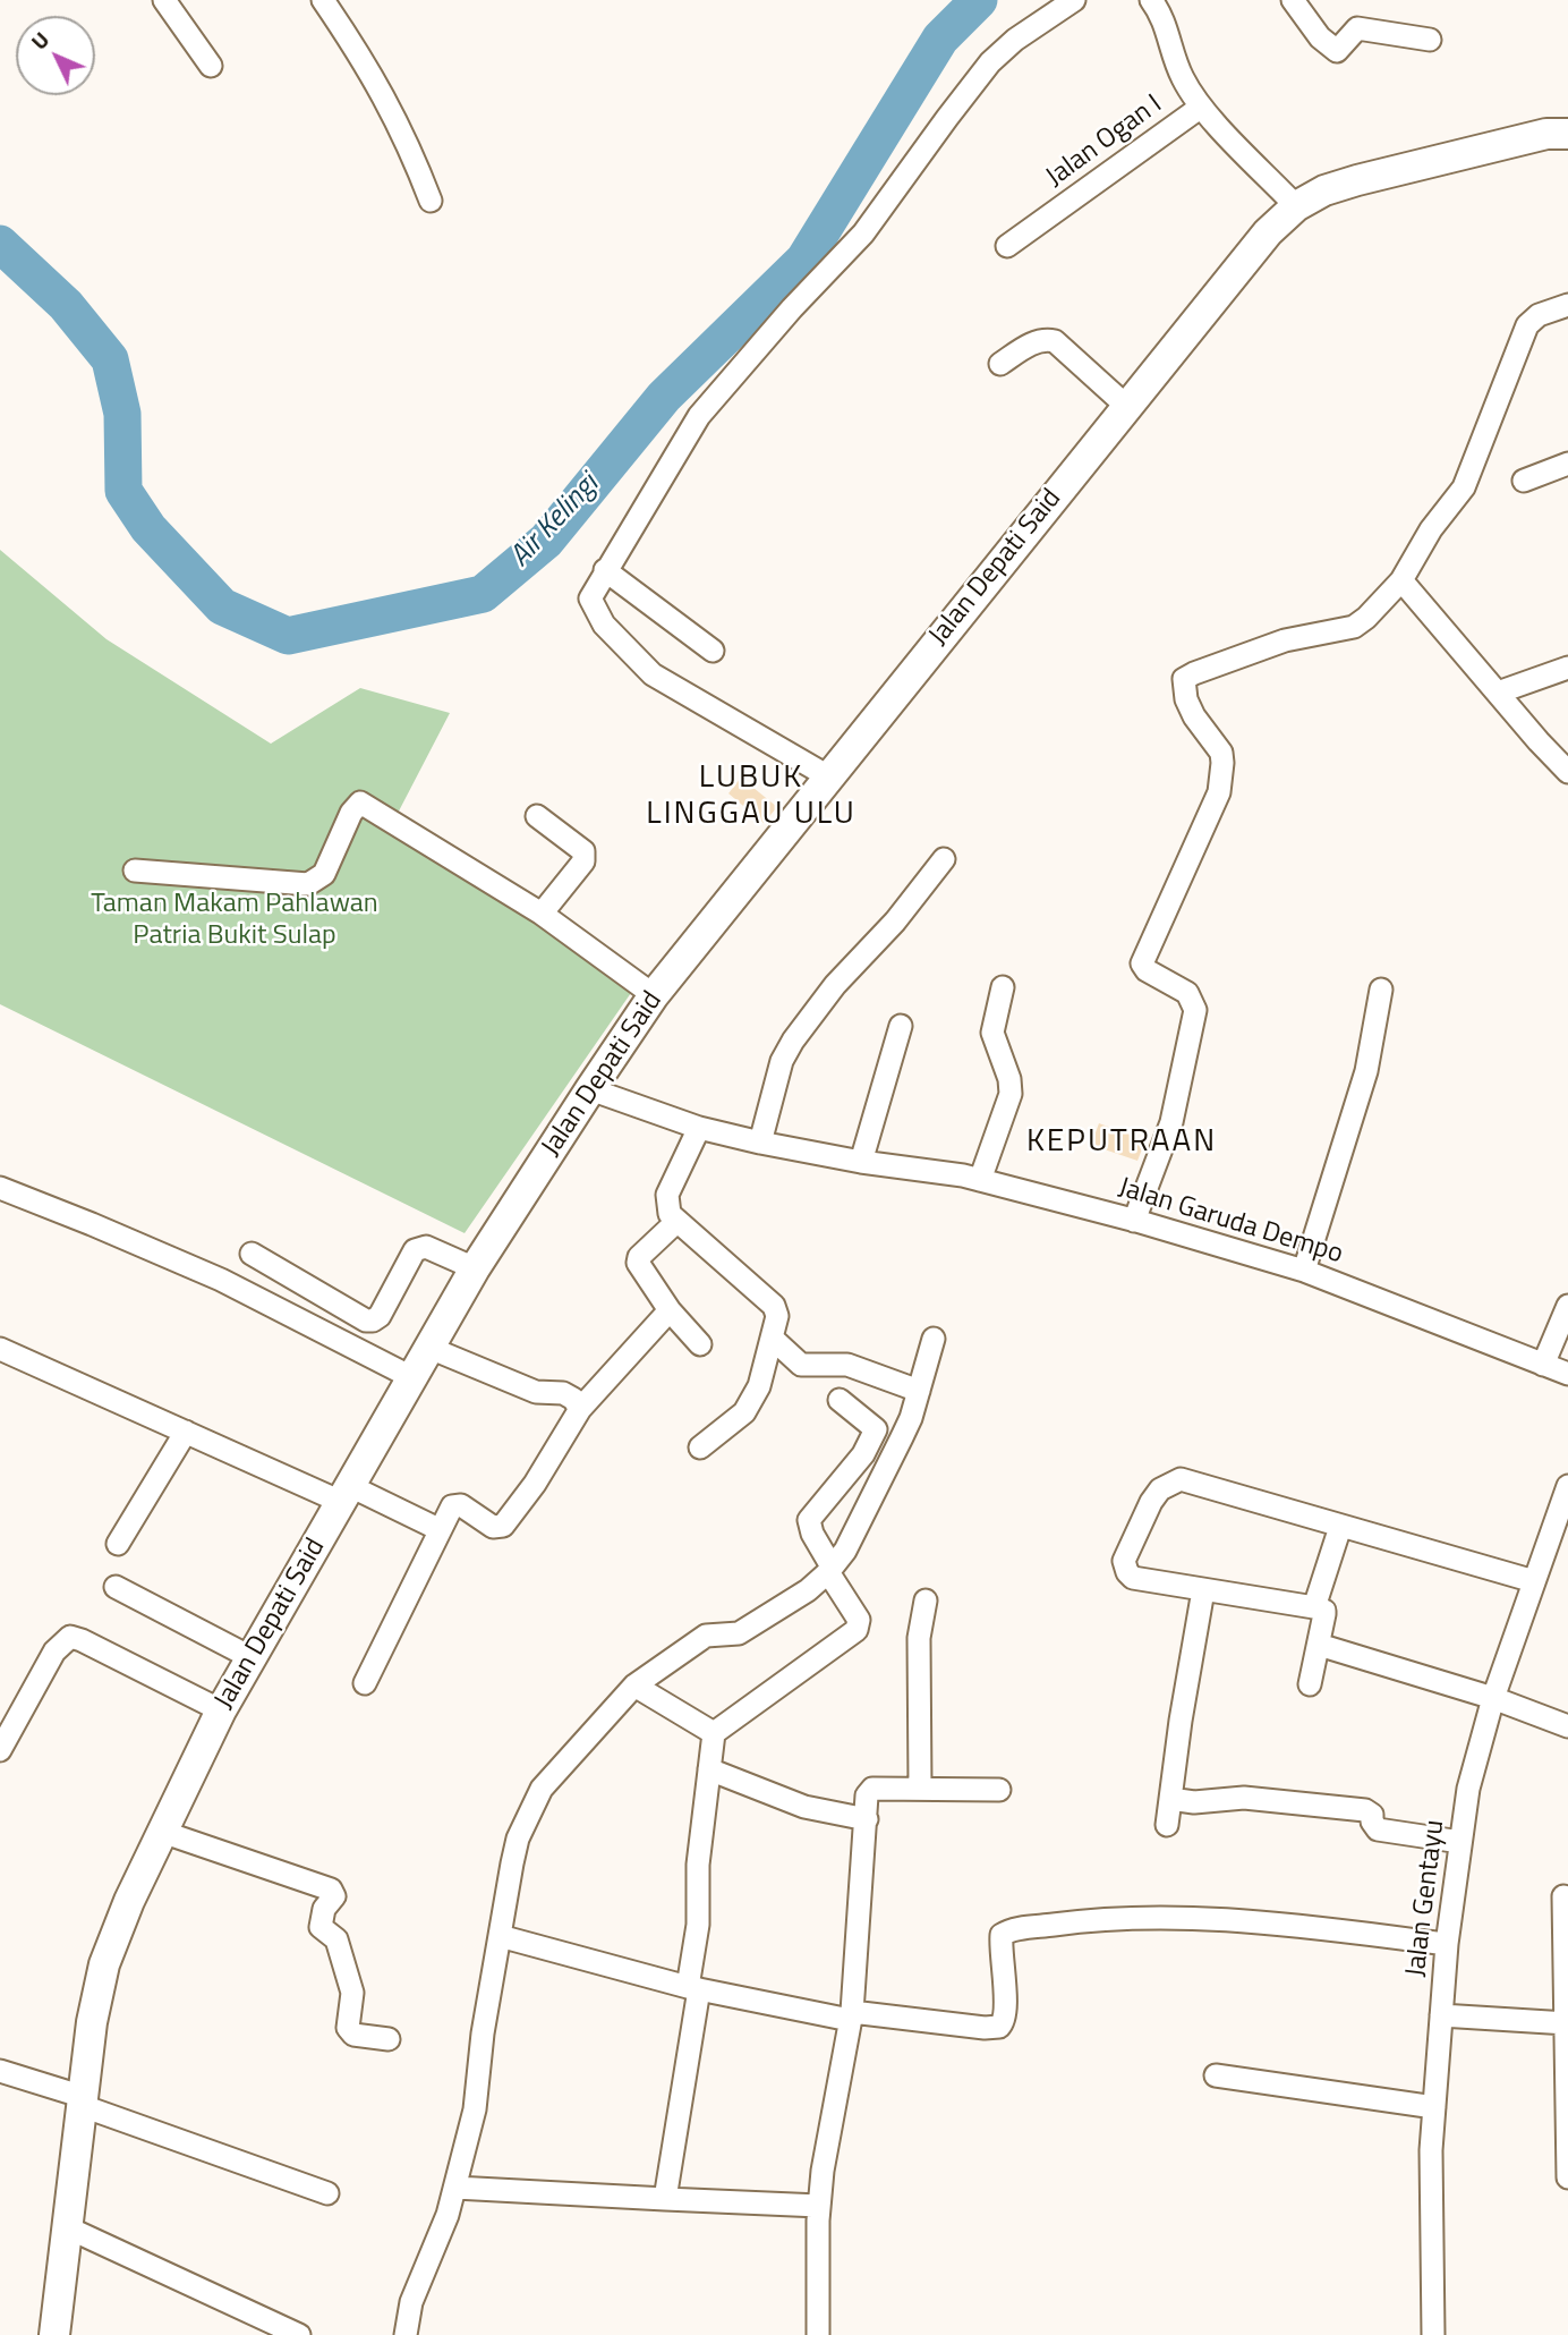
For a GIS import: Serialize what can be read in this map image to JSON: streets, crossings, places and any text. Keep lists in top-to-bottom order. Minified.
{"streets":{"main road":["Jalan Depati Said"],"street":["Jalan Ogan I","Jalan Garuda Dempo","Jalan Gentayu"]},"crossings":[["Jalan Ogan I","Jalan Depati Said"],["Jalan Depati Said","Jalan Garuda Dempo"]],"districts":["LUBUK LINGGAU ULU","KEPUTRAAN"],"water":["Air Kelingi"],"parks":["Taman Makam Pahlawan Patria Bukit Sulap"],"north":"top left"}
